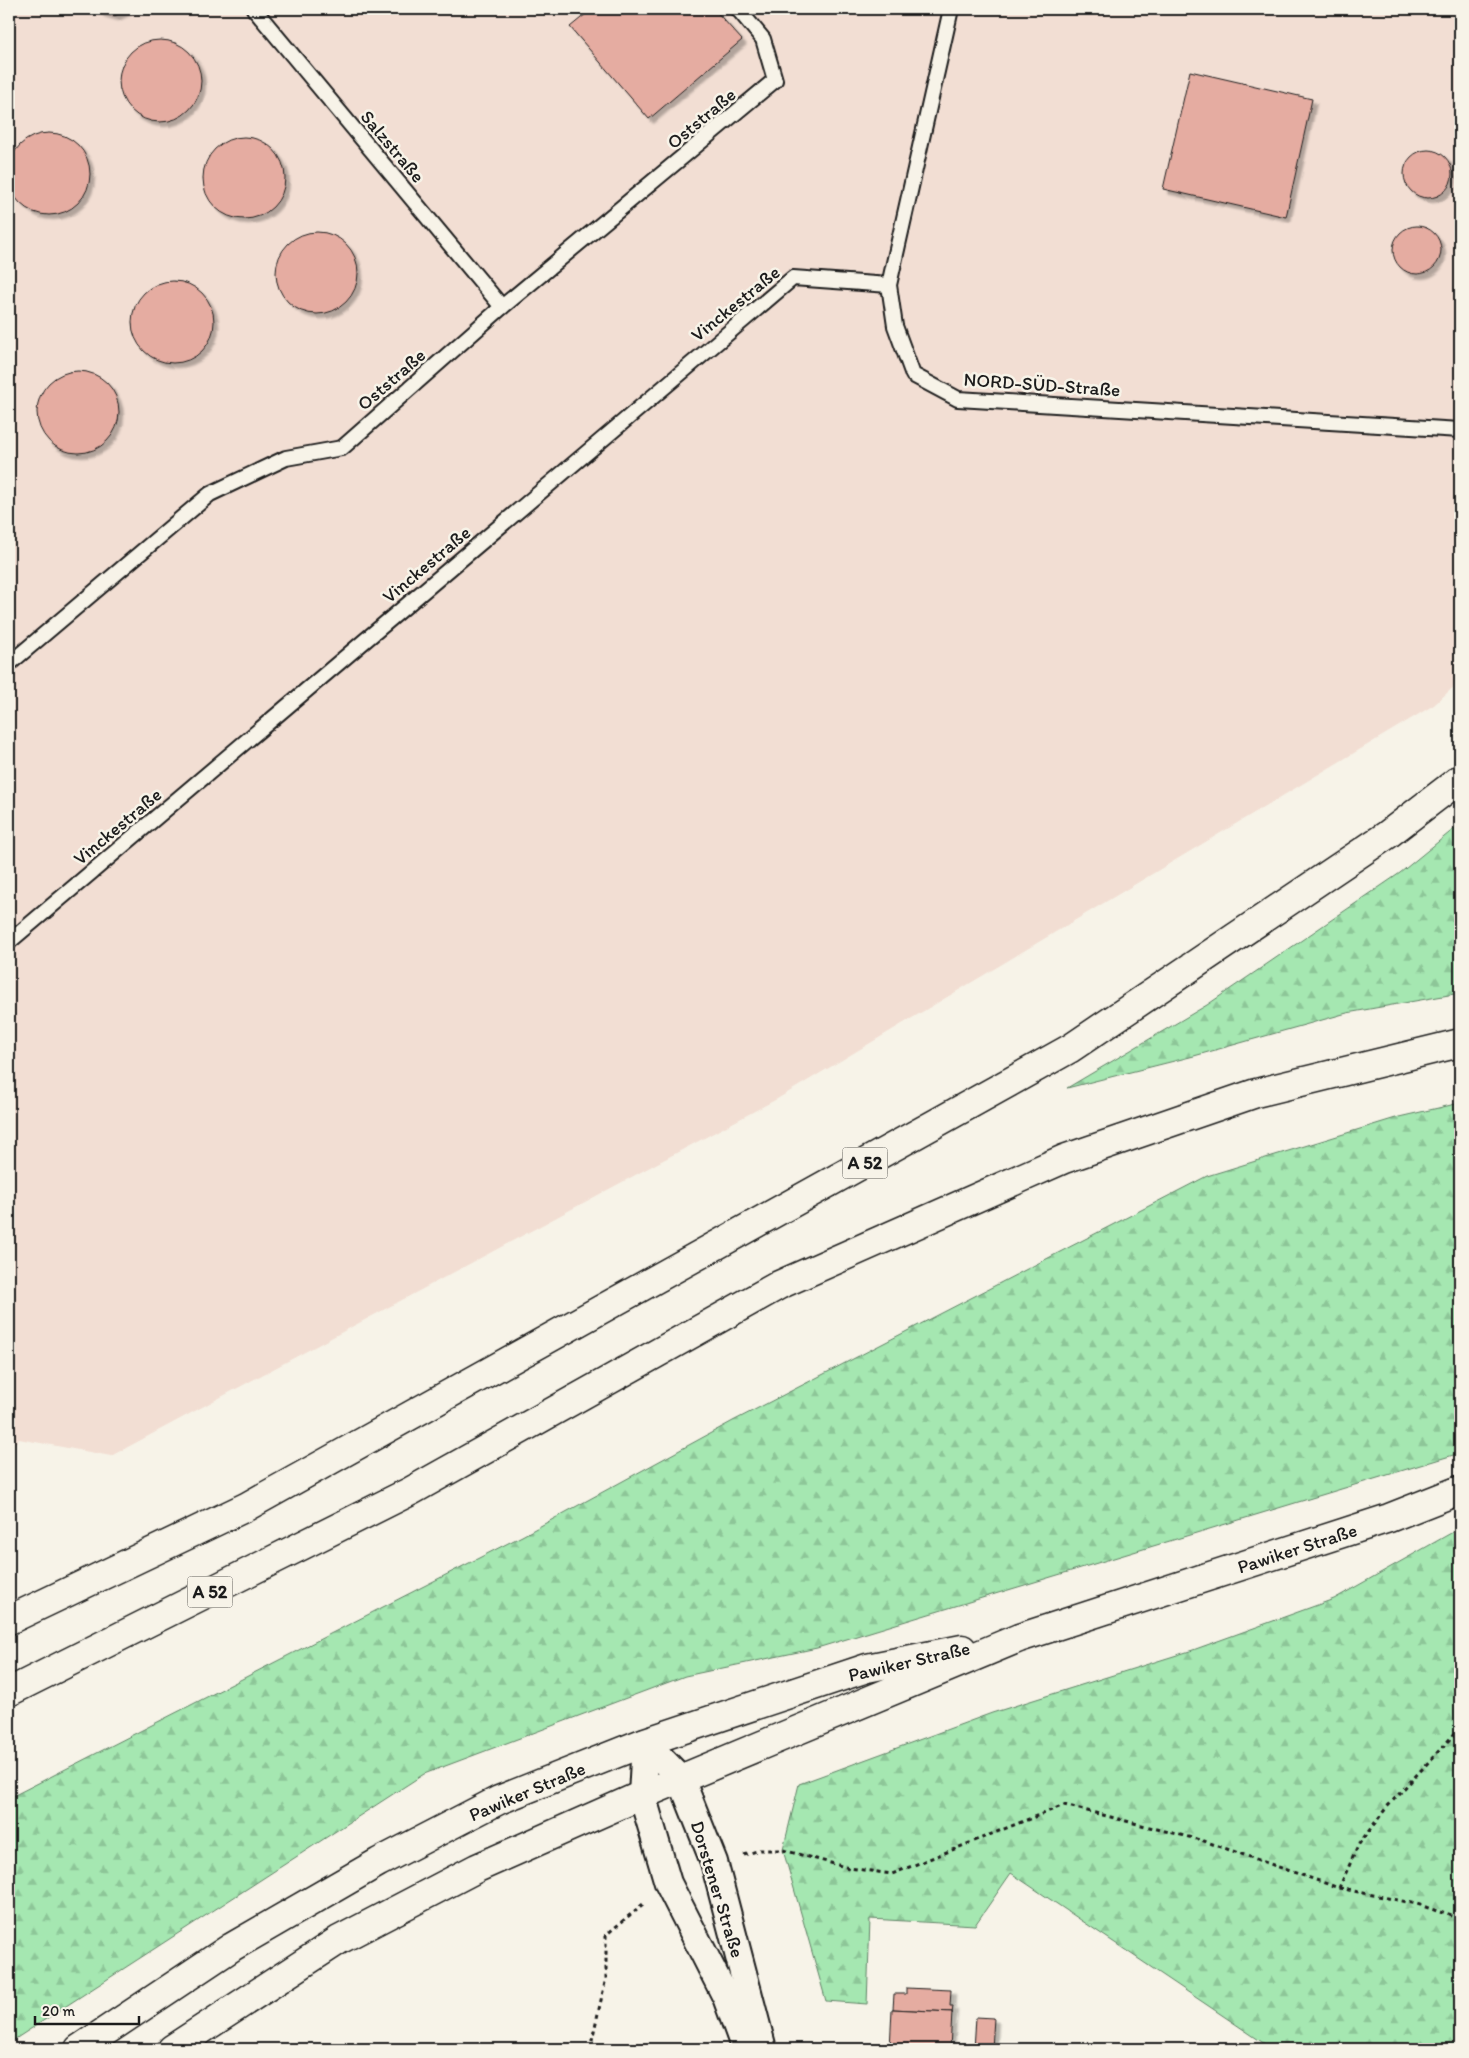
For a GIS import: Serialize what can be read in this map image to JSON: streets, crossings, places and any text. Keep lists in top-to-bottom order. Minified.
{"streets":{"main road":["A 52","Pawiker Straße"],"street":["Dorstener Straße"],"lane":["Oststraße","Salzstraße","Vinckestraße","NORD-SÜD-Straße"]},"crossings":[["Oststraße","Salzstraße"],["Vinckestraße","NORD-SÜD-Straße"],["Pawiker Straße","Dorstener Straße"]],"scale_bar":"20 m"}
